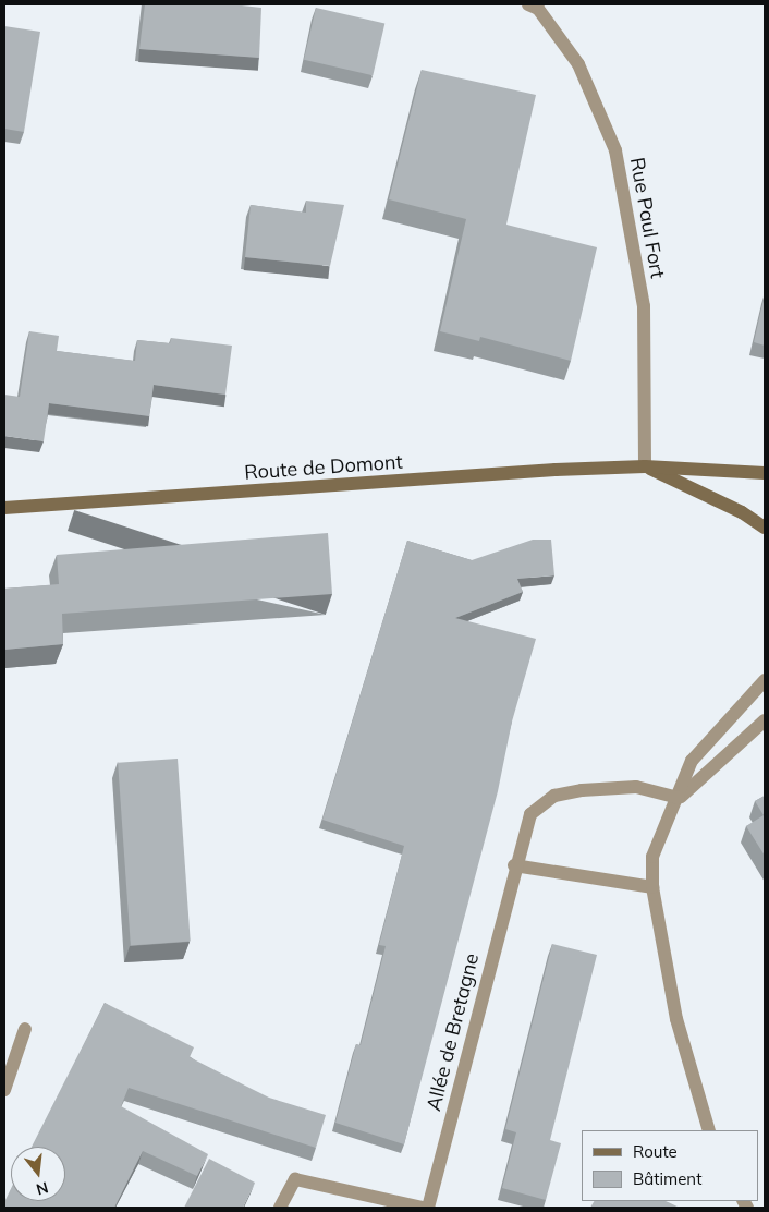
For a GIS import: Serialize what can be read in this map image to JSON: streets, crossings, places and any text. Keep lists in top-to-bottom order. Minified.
{"streets":{"main road":["Route de Domont"],"street":["Rue Paul Fort","Allée de Bretagne"]},"crossings":[["Rue Paul Fort","Route de Domont"]],"legend":["Route","Bâtiment"],"north":"bottom"}
